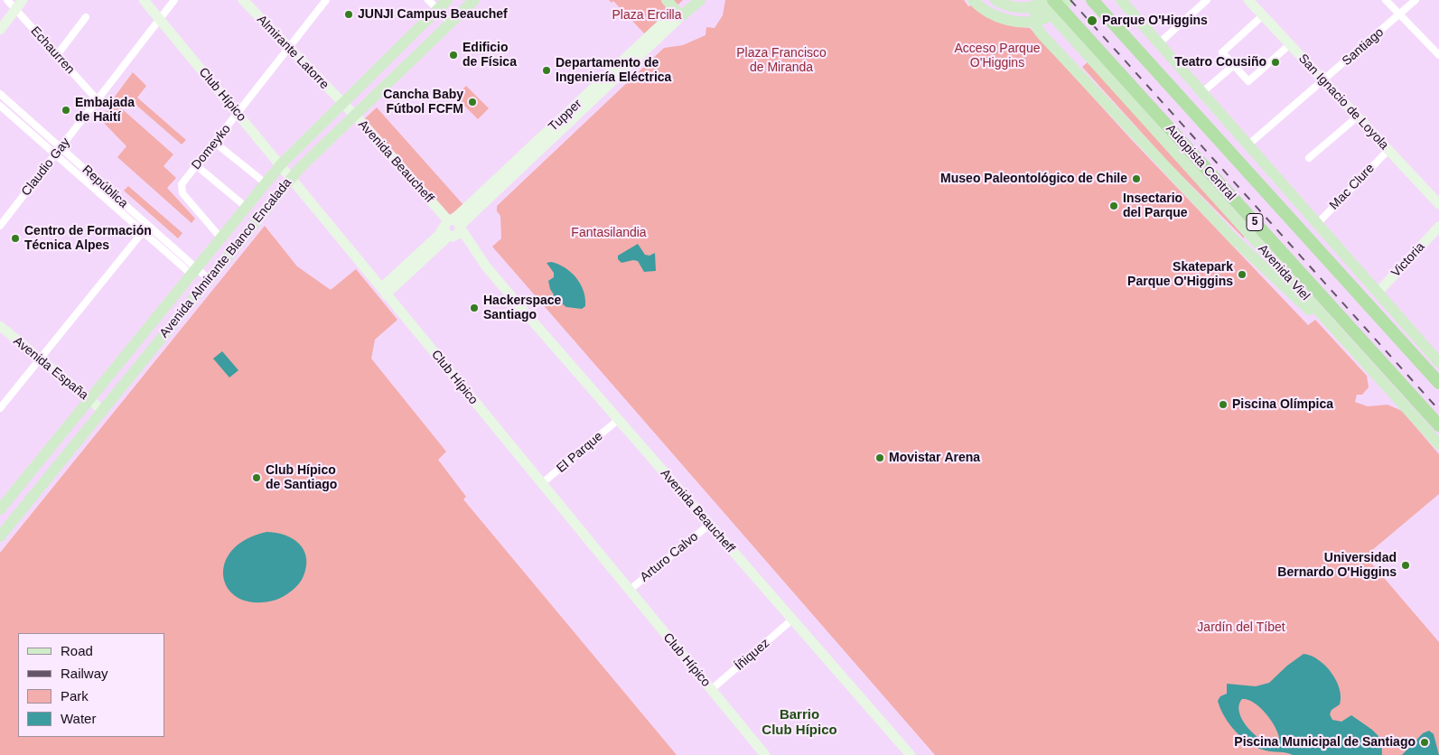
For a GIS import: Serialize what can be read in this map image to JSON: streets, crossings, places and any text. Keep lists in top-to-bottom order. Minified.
{"streets":{"highway":["Autopista Central","5"],"main road":["Almirante Latorre","Club Hípico","San Ignacio de Loyola","Tupper","Avenida Beaucheff","Avenida Almirante Blanco Encalada","Victoria","Avenida Viel","Avenida España"],"street":["Santiago","Echaurren","Domeyko","Claudio Gay","República","Mac Clure","El Parque","Arturo Calvo","Íñiquez"]},"crossings":[["Santiago","San Ignacio de Loyola"],["Echaurren","Claudio Gay"],["Almirante Latorre","Domeyko"],["Almirante Latorre","Avenida Beaucheff"],["Almirante Latorre","Avenida Almirante Blanco Encalada"],["Club Hípico","Tupper"],["Club Hípico","Domeyko"],["Club Hípico","Claudio Gay"],["Club Hípico","Avenida Almirante Blanco Encalada"],["Club Hípico","El Parque"],["Club Hípico","Arturo Calvo"],["Club Hípico","Íñiquez"],["San Ignacio de Loyola","Mac Clure"],["Tupper","Avenida Beaucheff"],["Domeyko","Avenida Almirante Blanco Encalada"],["Avenida Beaucheff","Avenida Almirante Blanco Encalada"],["Avenida Beaucheff","El Parque"],["Avenida Beaucheff","Arturo Calvo"],["Avenida Beaucheff","Íñiquez"],["Autopista Central","Avenida Viel"],["Claudio Gay","República"],["República","Avenida Almirante Blanco Encalada"],["Avenida Almirante Blanco Encalada","Avenida España"]],"districts":["Barrio Club Hípico"],"parks":["Plaza Ercilla","Acceso Parque O'Higgins","Plaza Francisco de Miranda","Fantasilandia","Jardín del Tíbet"],"places":["JUNJI Campus Beauchef","Parque O'Higgins","Edificio de Física","Teatro Cousiño","Departamento de Ingeniería Eléctrica","Cancha Baby Fútbol FCFM","Embajada de Haití","Museo Paleontológico de Chile","Insectario del Parque","Centro de Formación Técnica Alpes","Skatepark Parque O'Higgins","Hackerspace Santiago","Piscina Olímpica","Movistar Arena","Club Hípico de Santiago","Universidad Bernardo O'Higgins","Piscina Municipal de Santiago"],"legend":["Road","Railway","Park","Water"]}
